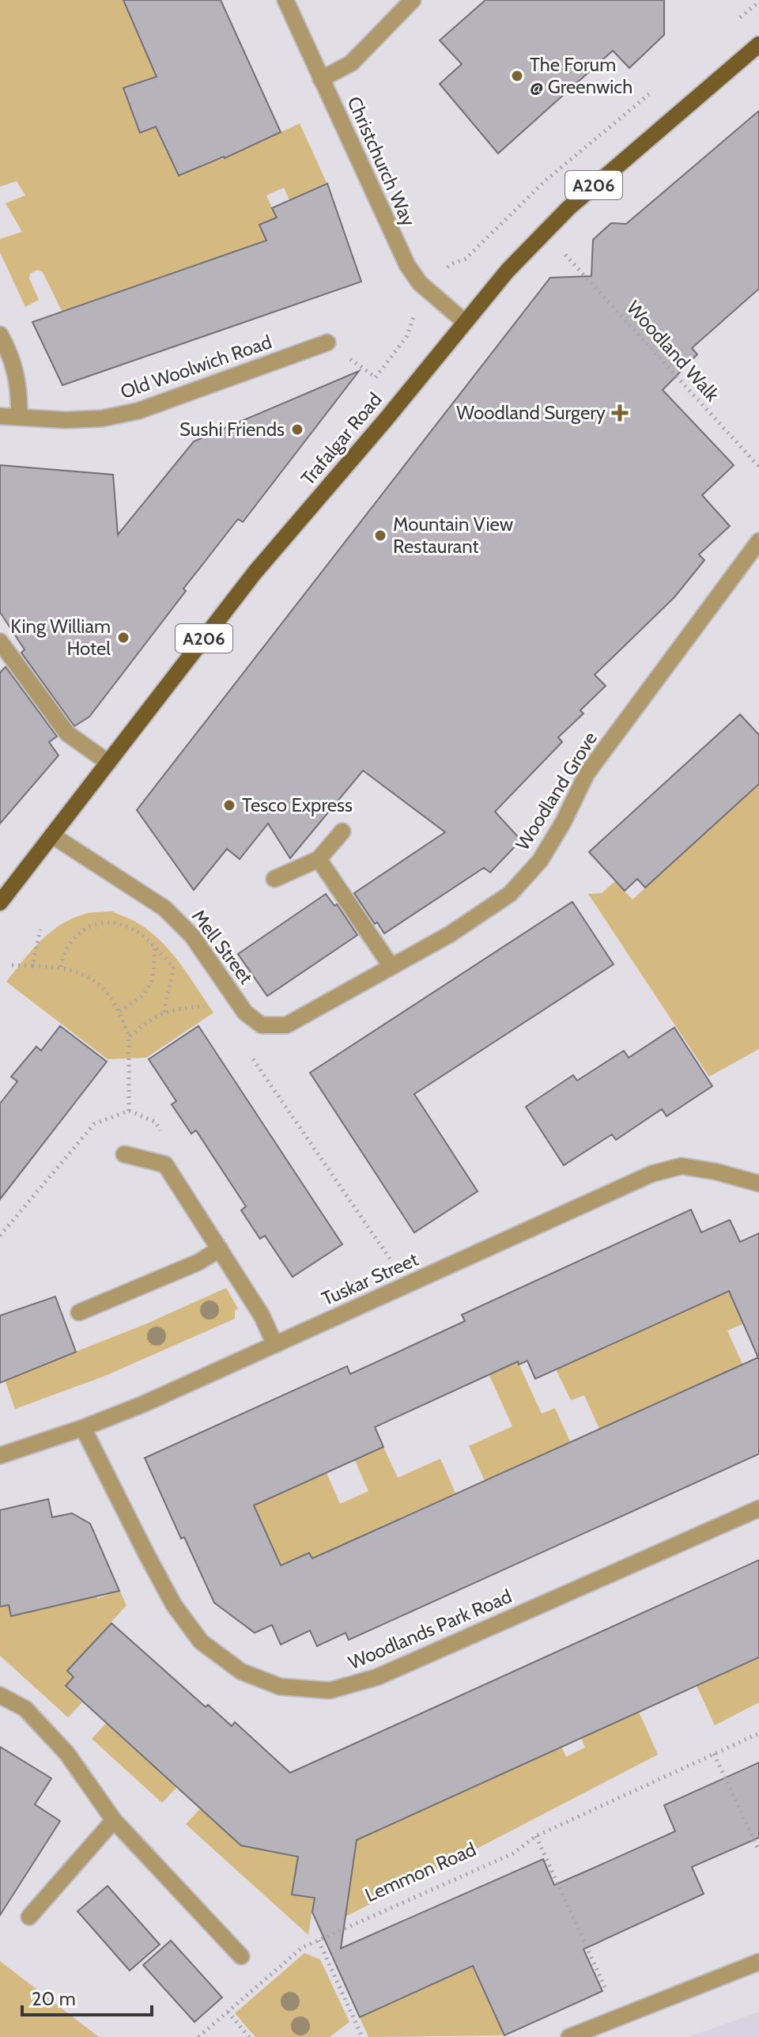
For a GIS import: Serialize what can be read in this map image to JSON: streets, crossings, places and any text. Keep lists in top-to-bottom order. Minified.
{"streets":{"main road":["A206","Trafalgar Road"],"street":["Christchurch Way","Old Woolwich Road","Woodland Grove","Mell Street","Tuskar Street","Woodlands Park Road"],"path":["Woodland Walk","Lemmon Road"]},"crossings":[["Christchurch Way","Trafalgar Road"],["Trafalgar Road","Mell Street"],["Woodland Grove","Mell Street"],["Tuskar Street","Woodlands Park Road"]],"places":{"other":["The Forum @ Greenwich","Sushi Friends","Mountain View Restaurant","King William Hotel","Tesco Express"],"health":["Woodland Surgery"]},"scale_bar":"20 m"}
